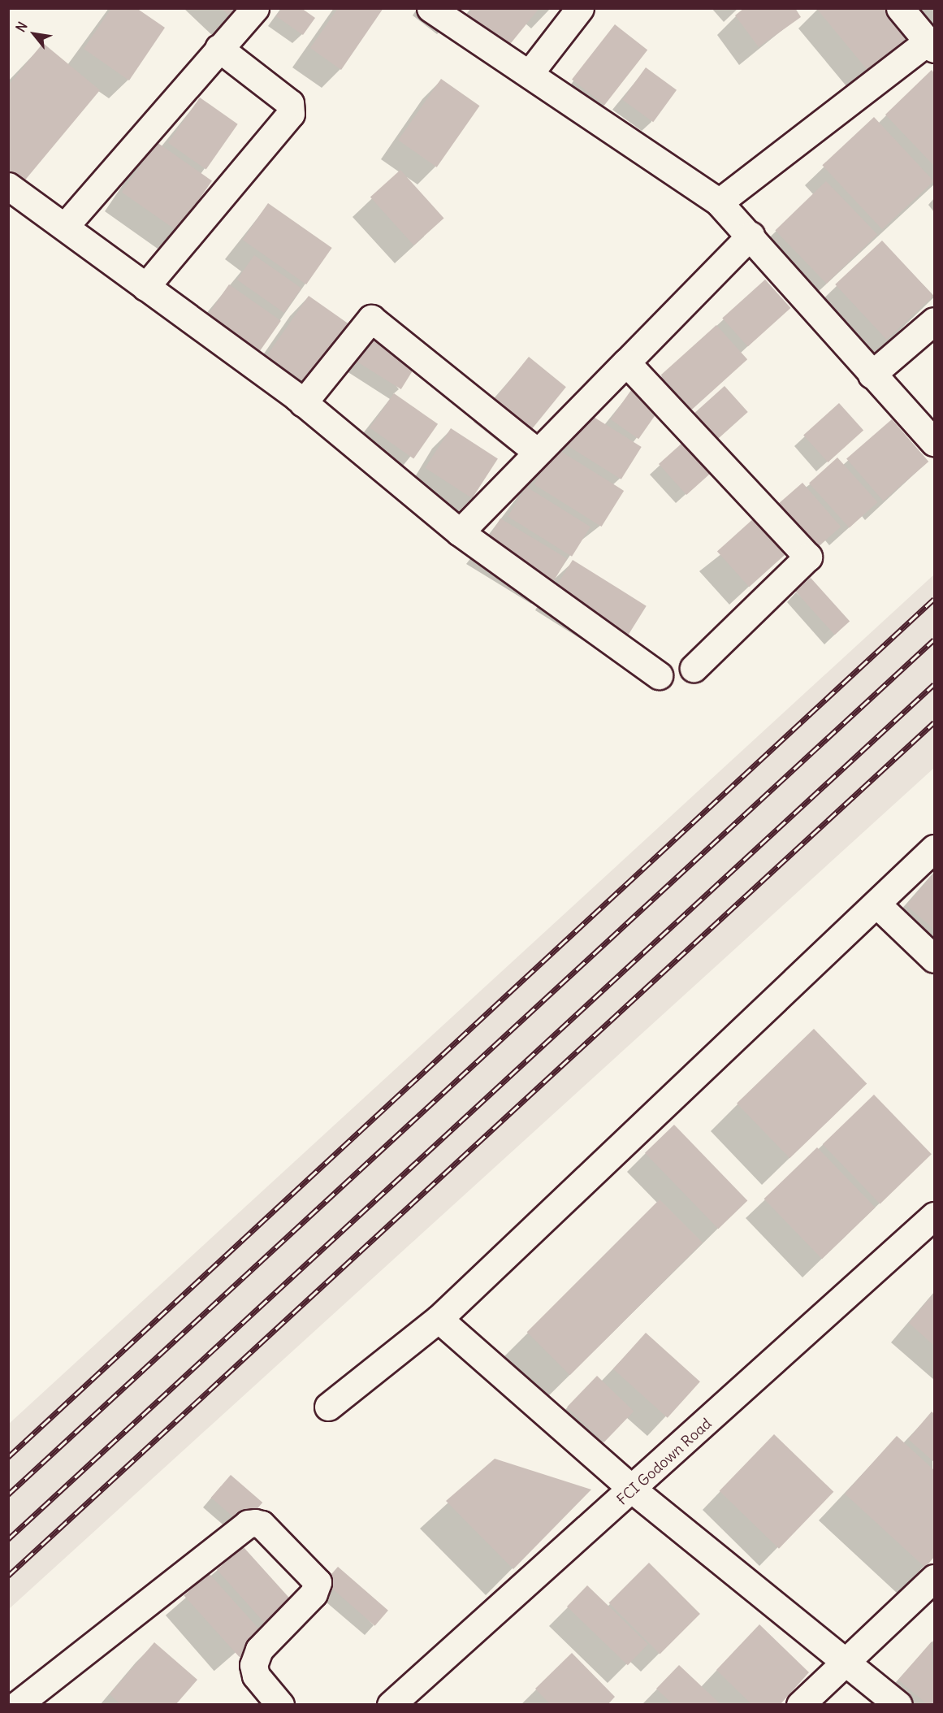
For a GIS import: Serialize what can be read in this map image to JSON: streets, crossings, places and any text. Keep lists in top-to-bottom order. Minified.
{"streets":{"street":["FCI Godown Road"]},"north":"top left"}
